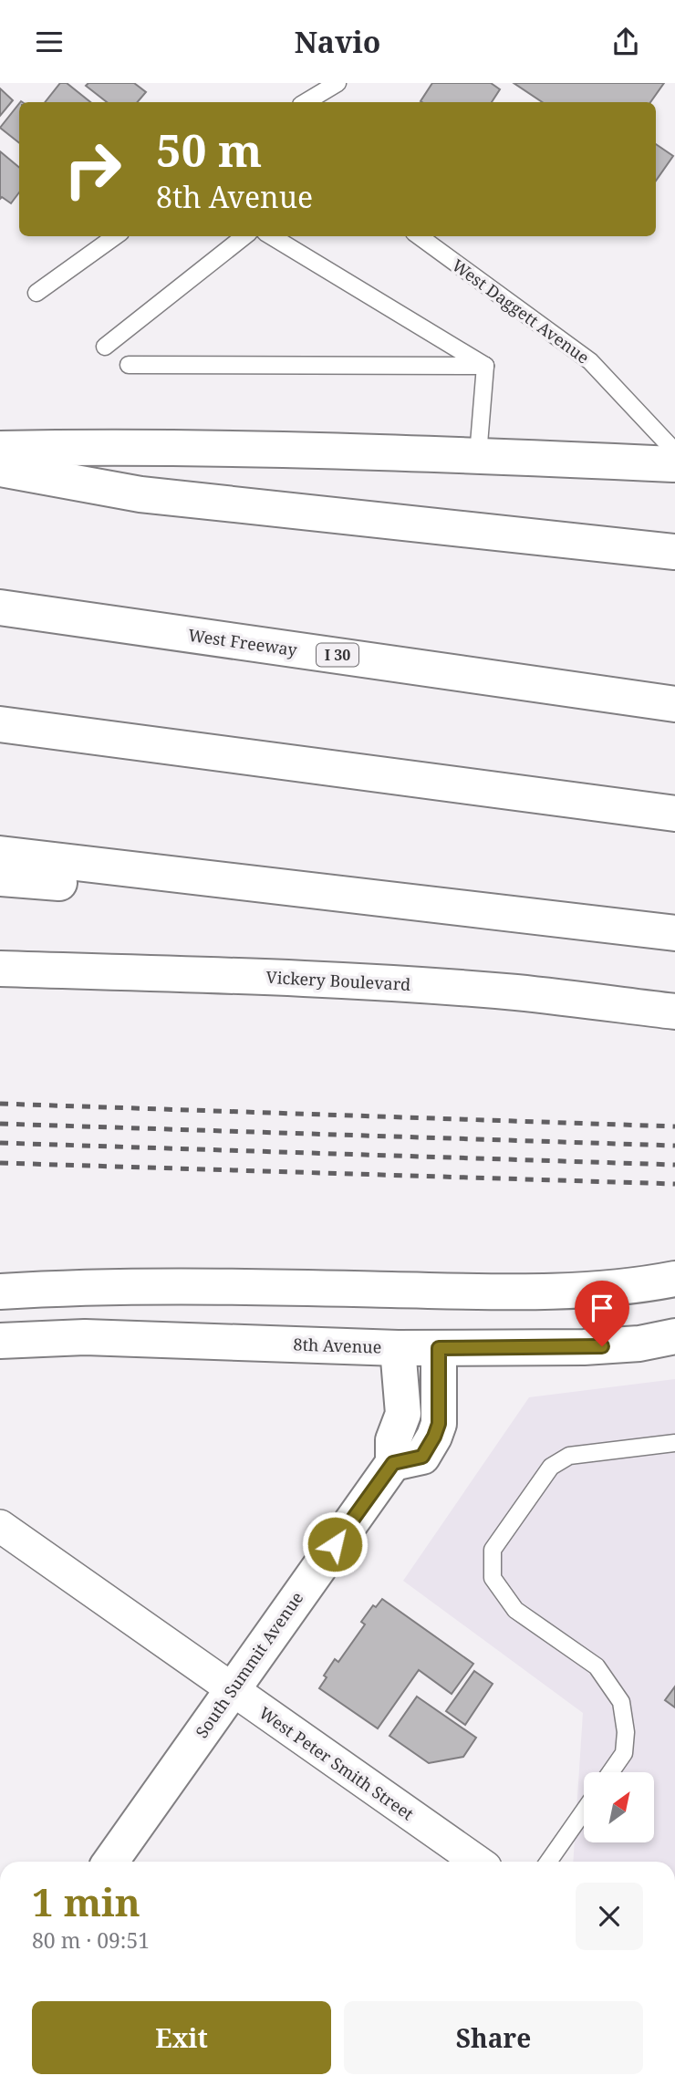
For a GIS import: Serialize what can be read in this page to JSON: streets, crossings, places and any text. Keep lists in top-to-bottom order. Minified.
{"streets":{"main road":["West Freeway","I 30","Vickery Boulevard","8th Avenue","South Summit Avenue"],"street":["West Peter Smith Street"],"lane":["West Daggett Avenue"]},"crossings":[["8th Avenue","South Summit Avenue"],["South Summit Avenue","West Peter Smith Street"]],"north":"top right","page":{"header":"Navio","turn":["50 m","8th Avenue"],"heading":["1 min","80 m · 09:51"],"buttons":["Exit","Share"]}}
